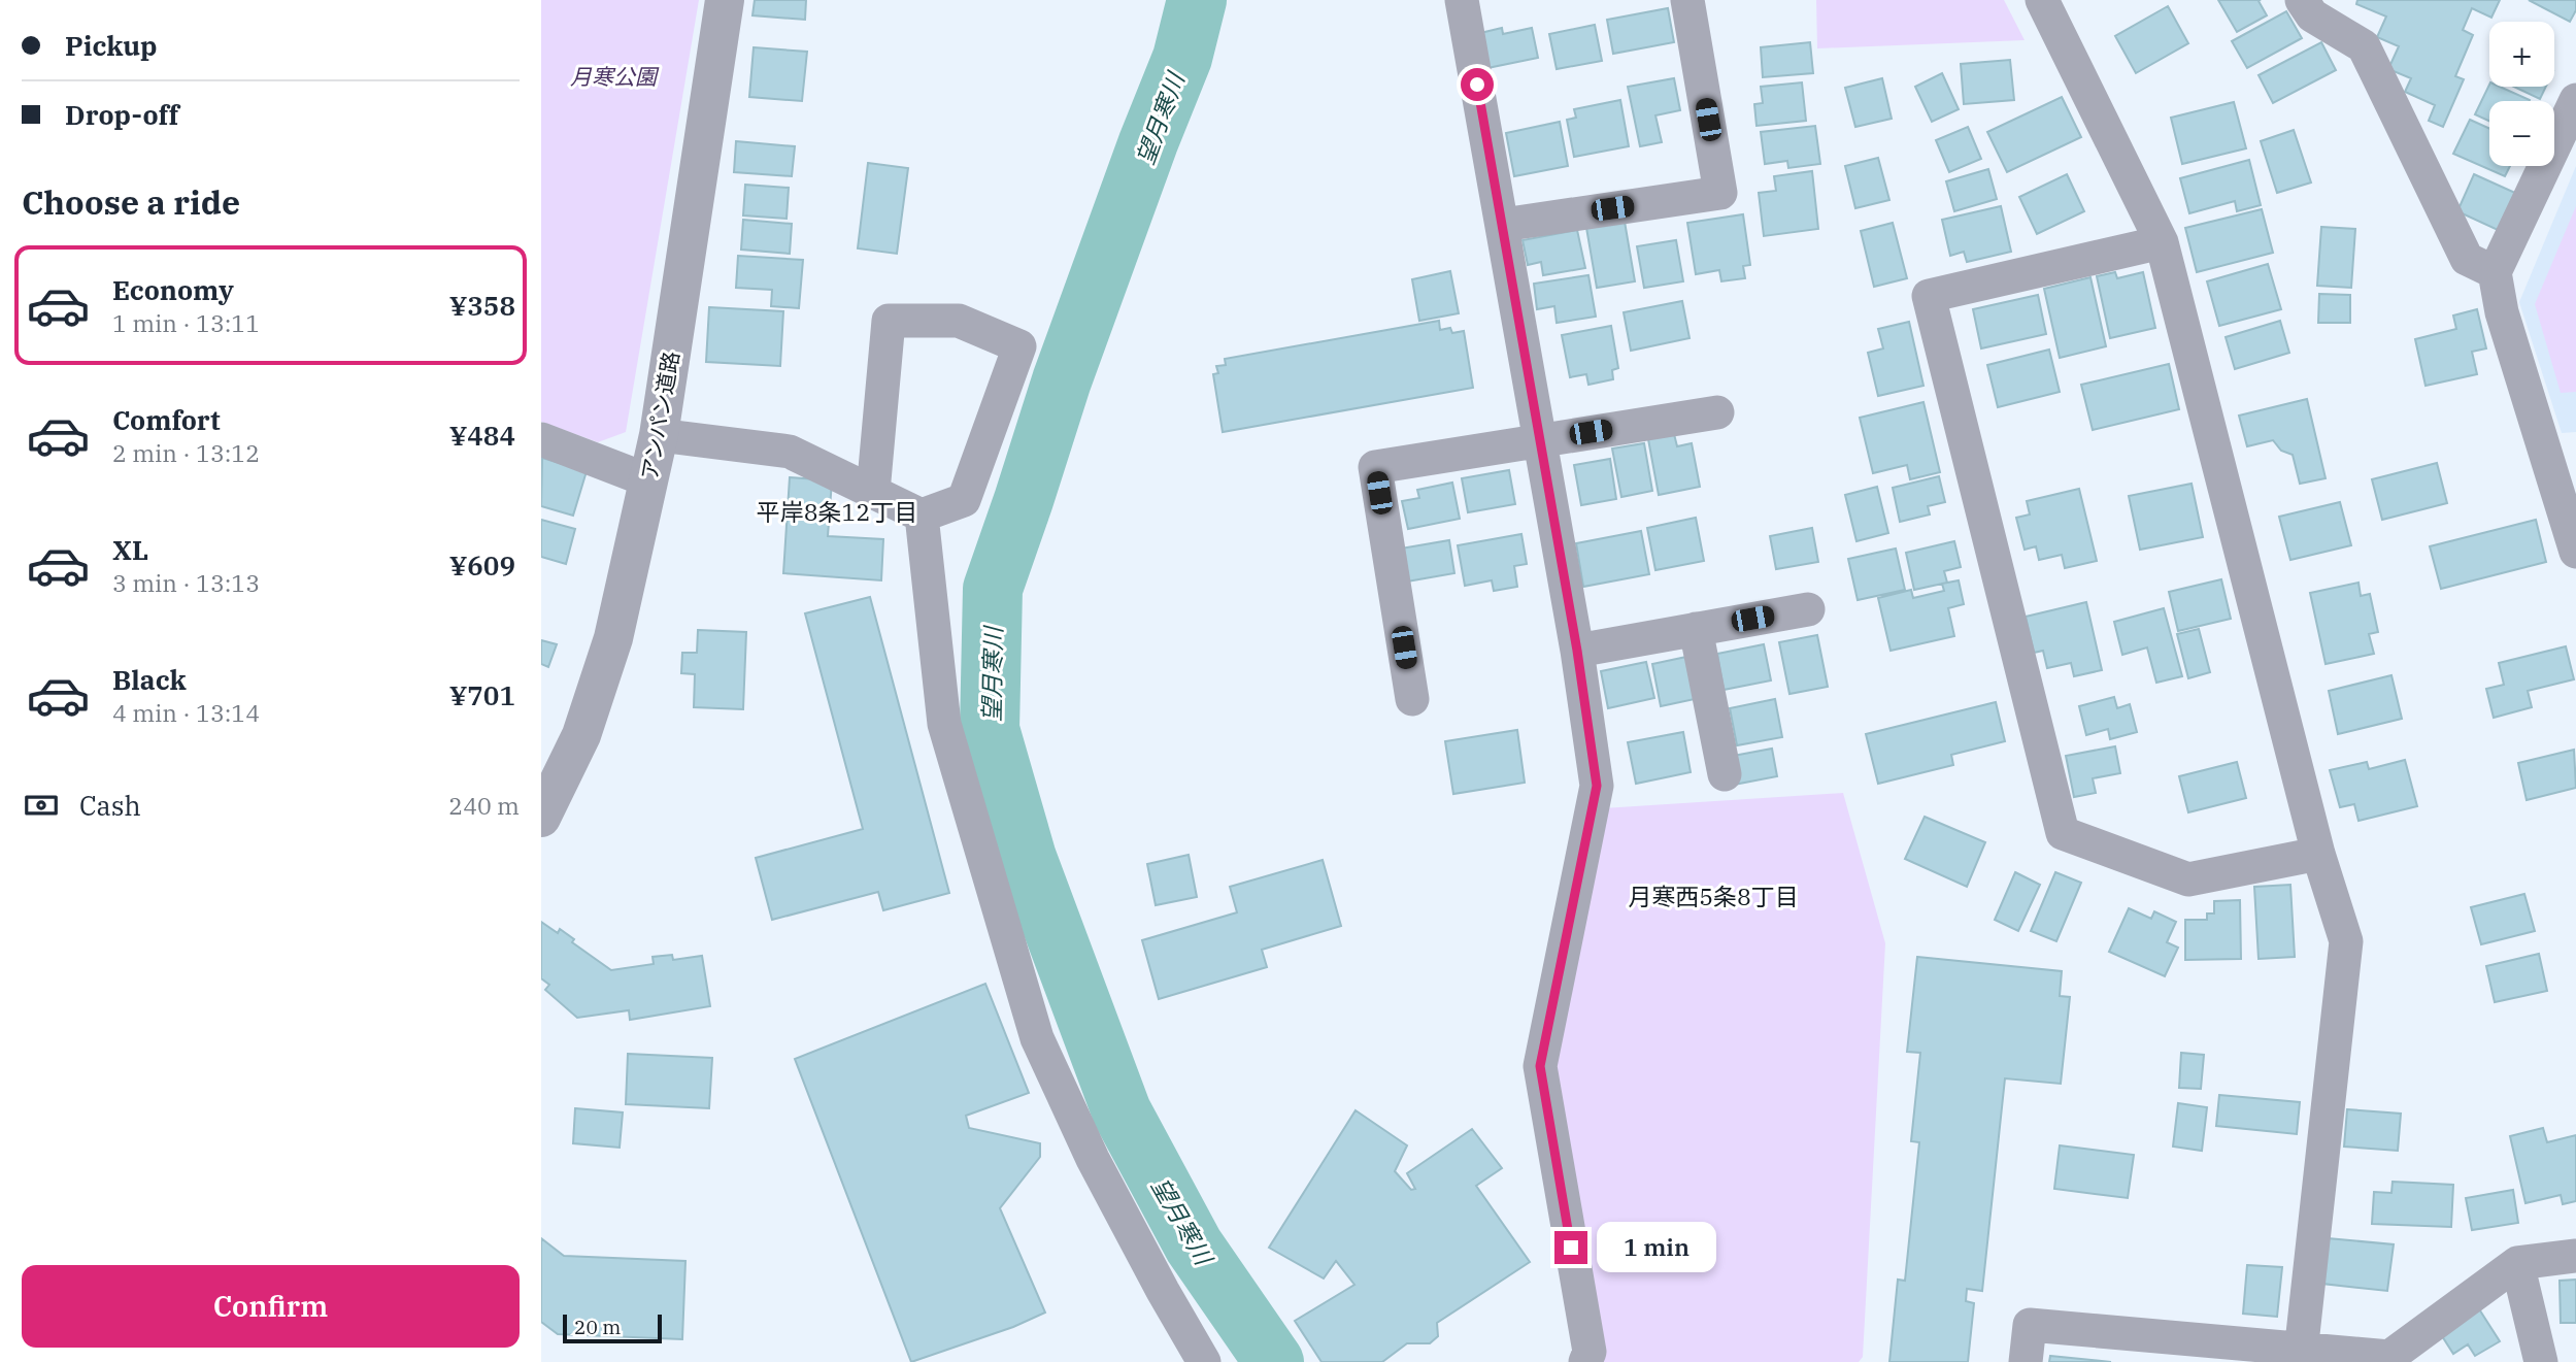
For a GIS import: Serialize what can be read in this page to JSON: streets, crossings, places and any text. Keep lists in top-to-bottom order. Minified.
{"streets":{"street":["アンパン道路"]},"districts":["平岸8条12丁目","月寒西5条8丁目"],"water":["望月寒川"],"parks":["月寒公園"],"scale_bar":"20 m","page":{"banner":["Pickup","Drop-off"],"map_buttons":["+","−"],"heading":"Choose a ride","list":[{"name":"Economy","note":"1 min · 13:11","value":"¥358"},{"name":"Comfort","note":"2 min · 13:12","value":"¥484"},{"name":"XL","note":"3 min · 13:13","value":"¥609"},{"name":"Black","note":"4 min · 13:14","value":"¥701"}],"pay":["Cash","240 m"],"bubble":"1 min","buttons":"Confirm","scale":"20 m"}}
